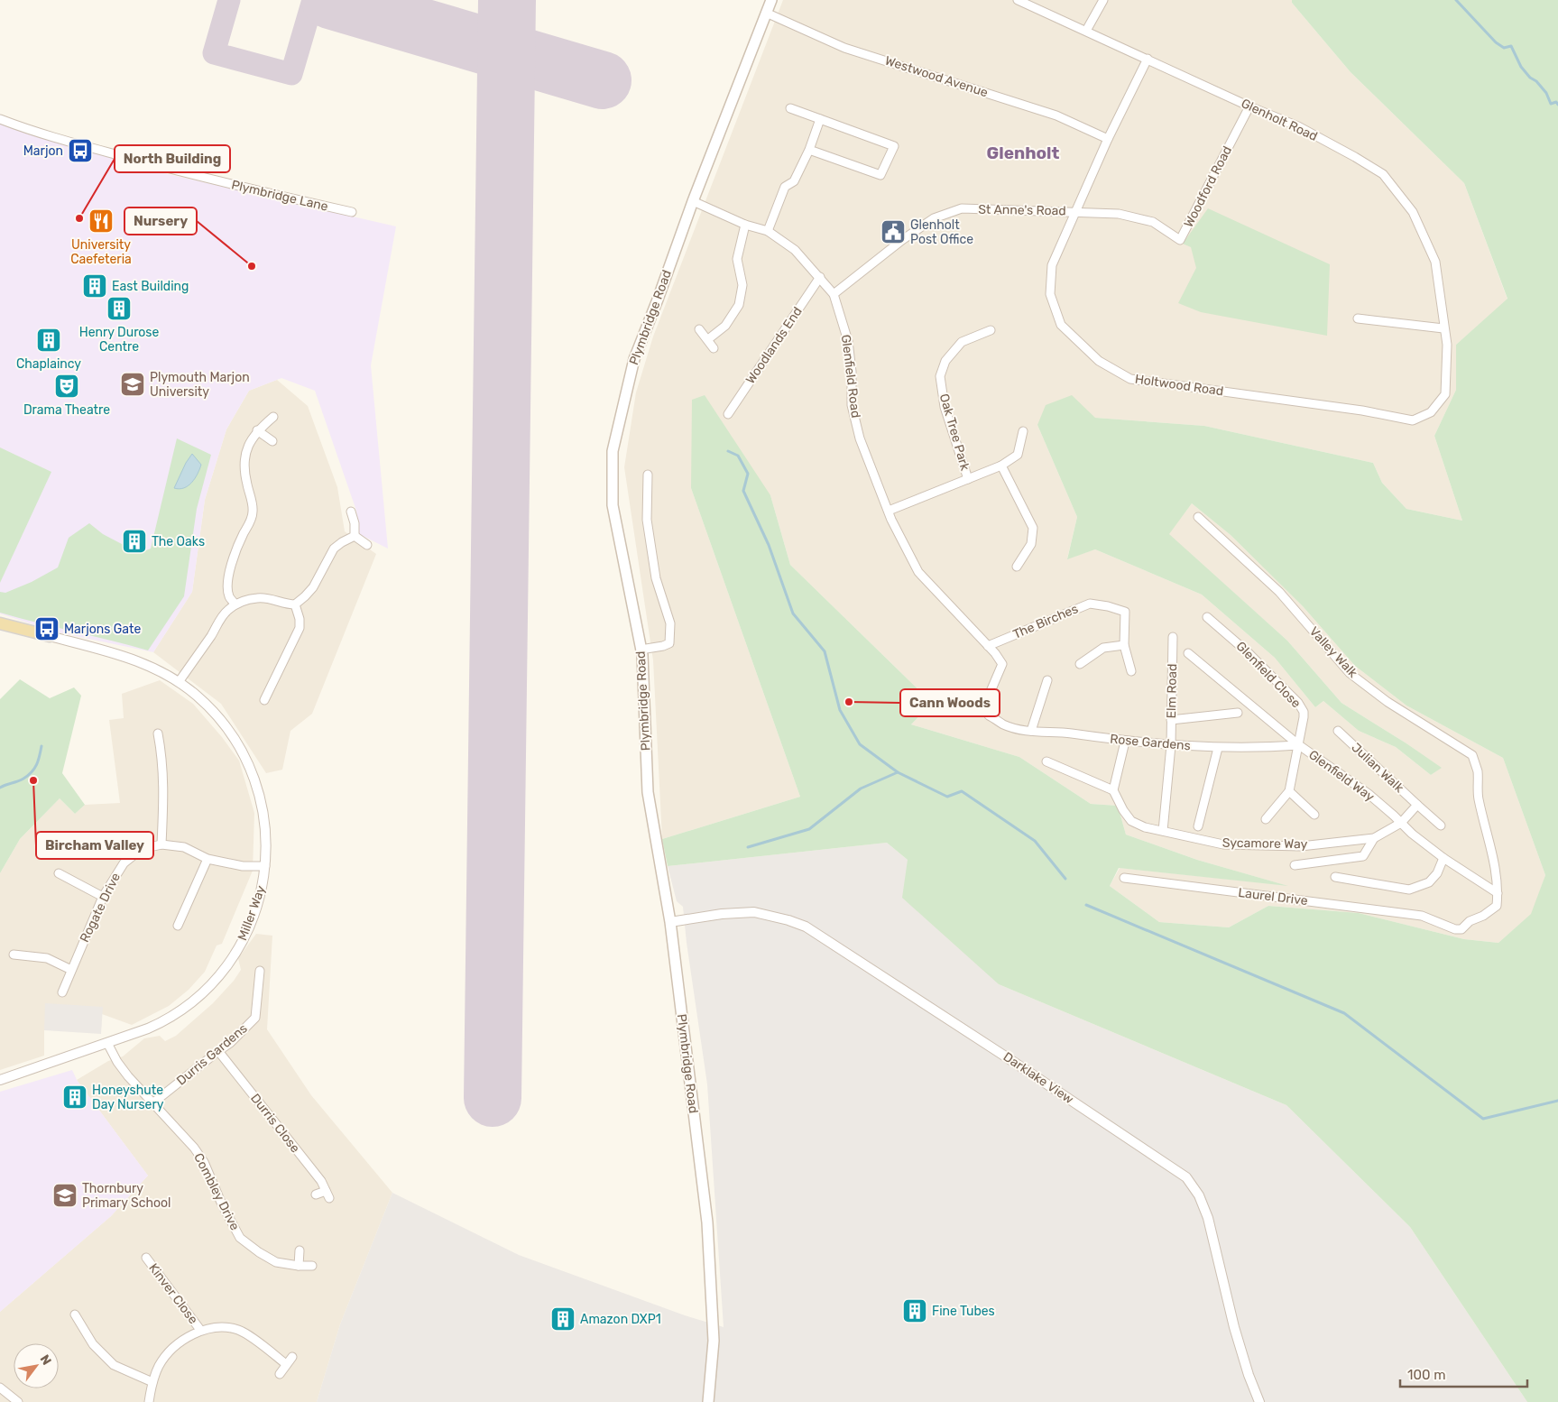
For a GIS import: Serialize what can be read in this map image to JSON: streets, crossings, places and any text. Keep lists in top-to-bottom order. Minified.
{"streets":{"main road":["Plymbridge Road","Miller Way"],"street":["Westwood Avenue","Glenholt Road","Woodford Road","Plymbridge Lane","St Anne's Road","Woodlands End","Glenfield Road","Holtwood Road","Oak Tree Park","The Birches","Valley Walk","Glenfield Close","Elm Road","Rose Gardens","Julian Walk","Glenfield Way","Sycamore Way","Laurel Drive","Rogate Drive","Durris Gardens","Darklake View","Durris Close","Combley Drive","Kinver Close"]},"crossings":[["Westwood Avenue","Plymbridge Road"],["Westwood Avenue","Holtwood Road"],["Glenholt Road","Woodford Road"],["Glenholt Road","Holtwood Road"],["Woodford Road","St Anne's Road"],["Woodford Road","Holtwood Road"],["St Anne's Road","Glenfield Road"],["St Anne's Road","Holtwood Road"],["Plymbridge Road","Glenfield Road"],["Plymbridge Road","Darklake View"],["Woodlands End","Glenfield Road"],["Glenfield Road","Oak Tree Park"],["Glenfield Road","The Birches"],["Glenfield Road","Rose Gardens"],["Valley Walk","Glenfield Way"],["Valley Walk","Laurel Drive"],["Glenfield Close","Rose Gardens"],["Glenfield Close","Glenfield Way"],["Elm Road","Rose Gardens"],["Elm Road","Sycamore Way"],["Rose Gardens","Glenfield Way"],["Glenfield Way","Sycamore Way"],["Glenfield Way","Laurel Drive"],["Rogate Drive","Miller Way"],["Miller Way","Combley Drive"],["Durris Gardens","Durris Close"],["Durris Gardens","Combley Drive"]],"districts":["Glenholt"],"places":{"bus stop":["Marjon","Marjons Gate"],"other":["North Building","Nursery","Cann Woods","Bircham Valley"],"restaurant":["University Caefeteria"],"public building":["Glenholt Post Office"],"building":["East Building","Henry Durose Centre","Chaplaincy","The Oaks","Honeyshute Day Nursery","Fine Tubes","Amazon DXP1"],"school or university":["Plymouth Marjon University","Thornbury Primary School"],"theatre":["Drama Theatre"]},"scale_bar":"100 m","north":"top right"}
